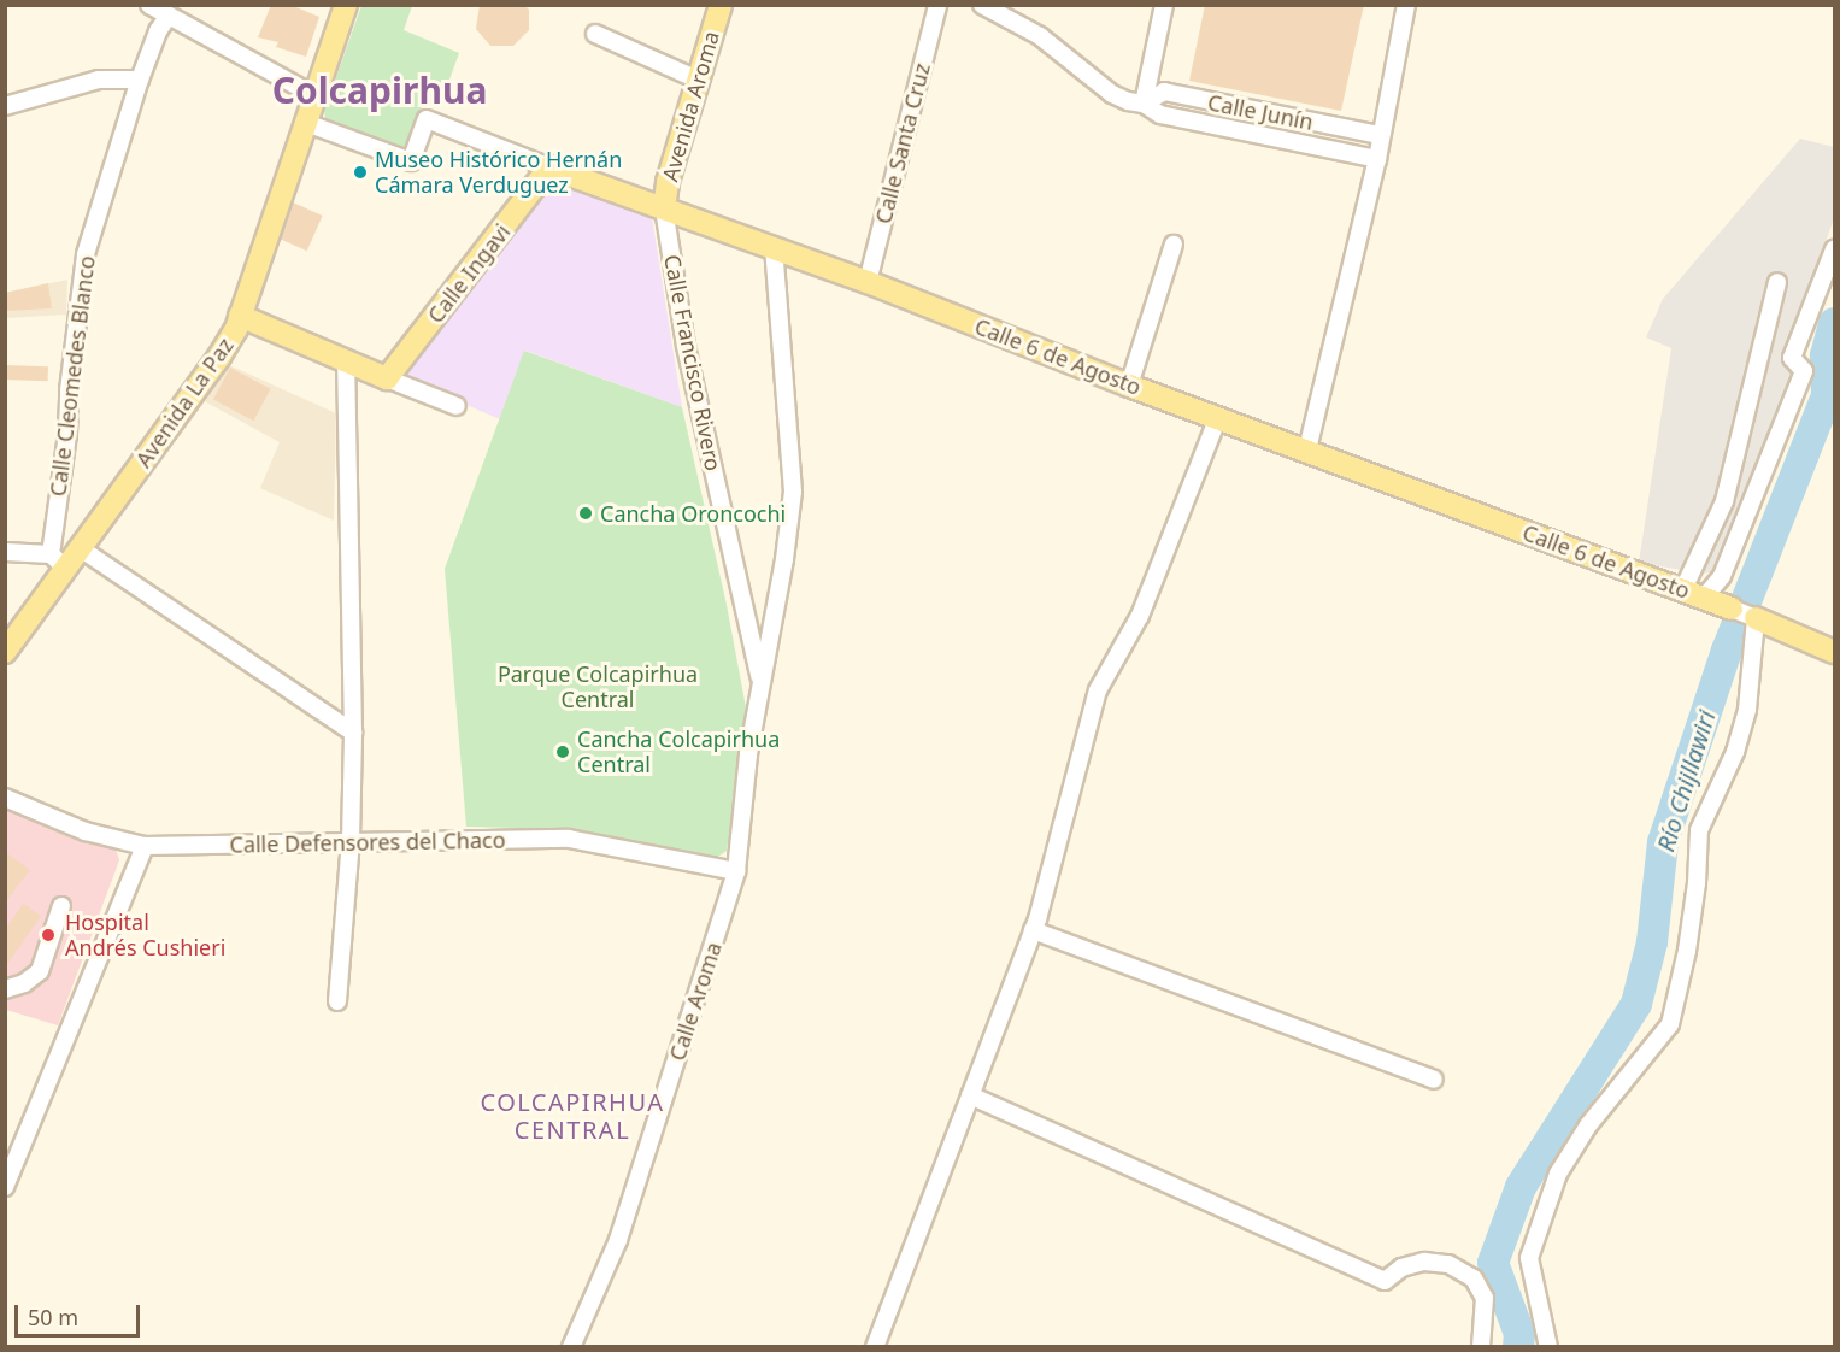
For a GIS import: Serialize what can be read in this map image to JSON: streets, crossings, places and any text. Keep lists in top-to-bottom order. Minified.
{"streets":{"main road":["Avenida Aroma","Calle Ingavi","Calle 6 de Agosto","Avenida La Paz"],"street":["Calle Junín","Calle Santa Cruz","Calle Francisco Rivero","Calle Cleomedes Blanco","Calle Defensores del Chaco","Calle Aroma"]},"crossings":[["Avenida Aroma","Calle 6 de Agosto"],["Avenida Aroma","Calle Francisco Rivero"],["Calle Santa Cruz","Calle 6 de Agosto"],["Calle Ingavi","Calle 6 de Agosto"],["Calle 6 de Agosto","Calle Francisco Rivero"],["Calle 6 de Agosto","Avenida La Paz"],["Calle 6 de Agosto","Calle Aroma"],["Calle Francisco Rivero","Calle Aroma"],["Calle Cleomedes Blanco","Avenida La Paz"],["Calle Defensores del Chaco","Calle Aroma"]],"districts":["Colcapirhua","COLCAPIRHUA CENTRAL"],"water":["Río Chijllawiri"],"parks":["Parque Colcapirhua Central"],"places":["Museo Histórico Hernán Cámara Verduguez","Cancha Oroncochi","Cancha Colcapirhua Central","Hospital Andrés Cushieri"],"scale_bar":"50 m"}
